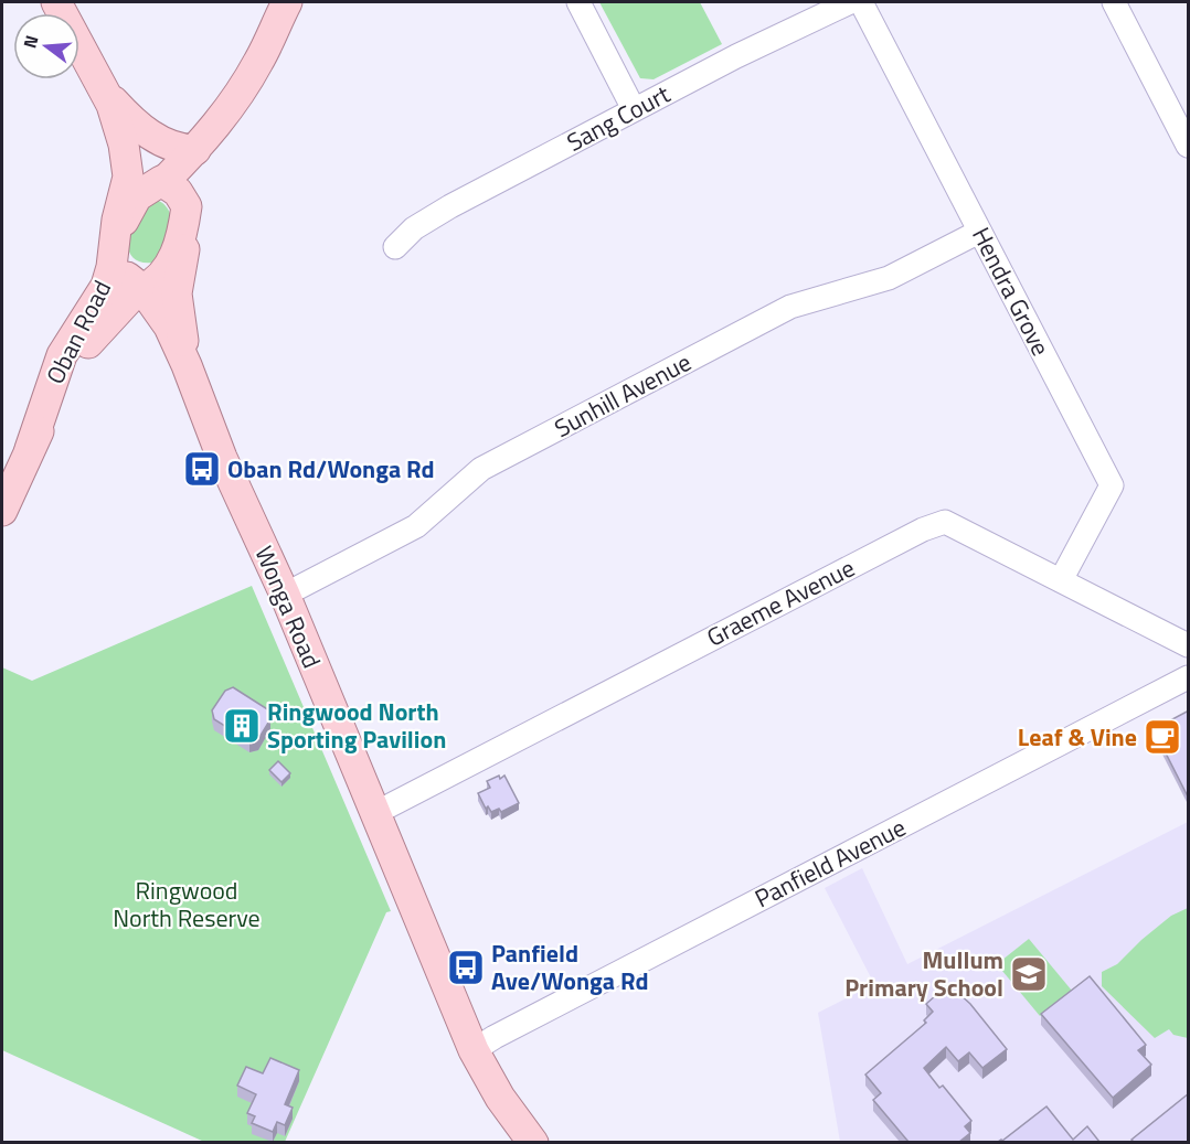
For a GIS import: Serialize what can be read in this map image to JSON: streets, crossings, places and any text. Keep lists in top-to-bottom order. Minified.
{"streets":{"main road":["Oban Road","Wonga Road"],"street":["Sang Court","Hendra Grove","Sunhill Avenue","Graeme Avenue","Panfield Avenue"]},"crossings":[["Hendra Grove","Sunhill Avenue"],["Hendra Grove","Graeme Avenue"],["Oban Road","Wonga Road"],["Sunhill Avenue","Wonga Road"],["Graeme Avenue","Wonga Road"],["Wonga Road","Panfield Avenue"]],"parks":["Ringwood North Reserve"],"places":{"bus stop":["Oban Rd/Wonga Rd","Panfield Ave/Wonga Rd"],"building":["Ringwood North Sporting Pavilion"],"cafe":["Leaf & Vine"],"school or university":["Mullum Primary School"]},"north":"left"}
